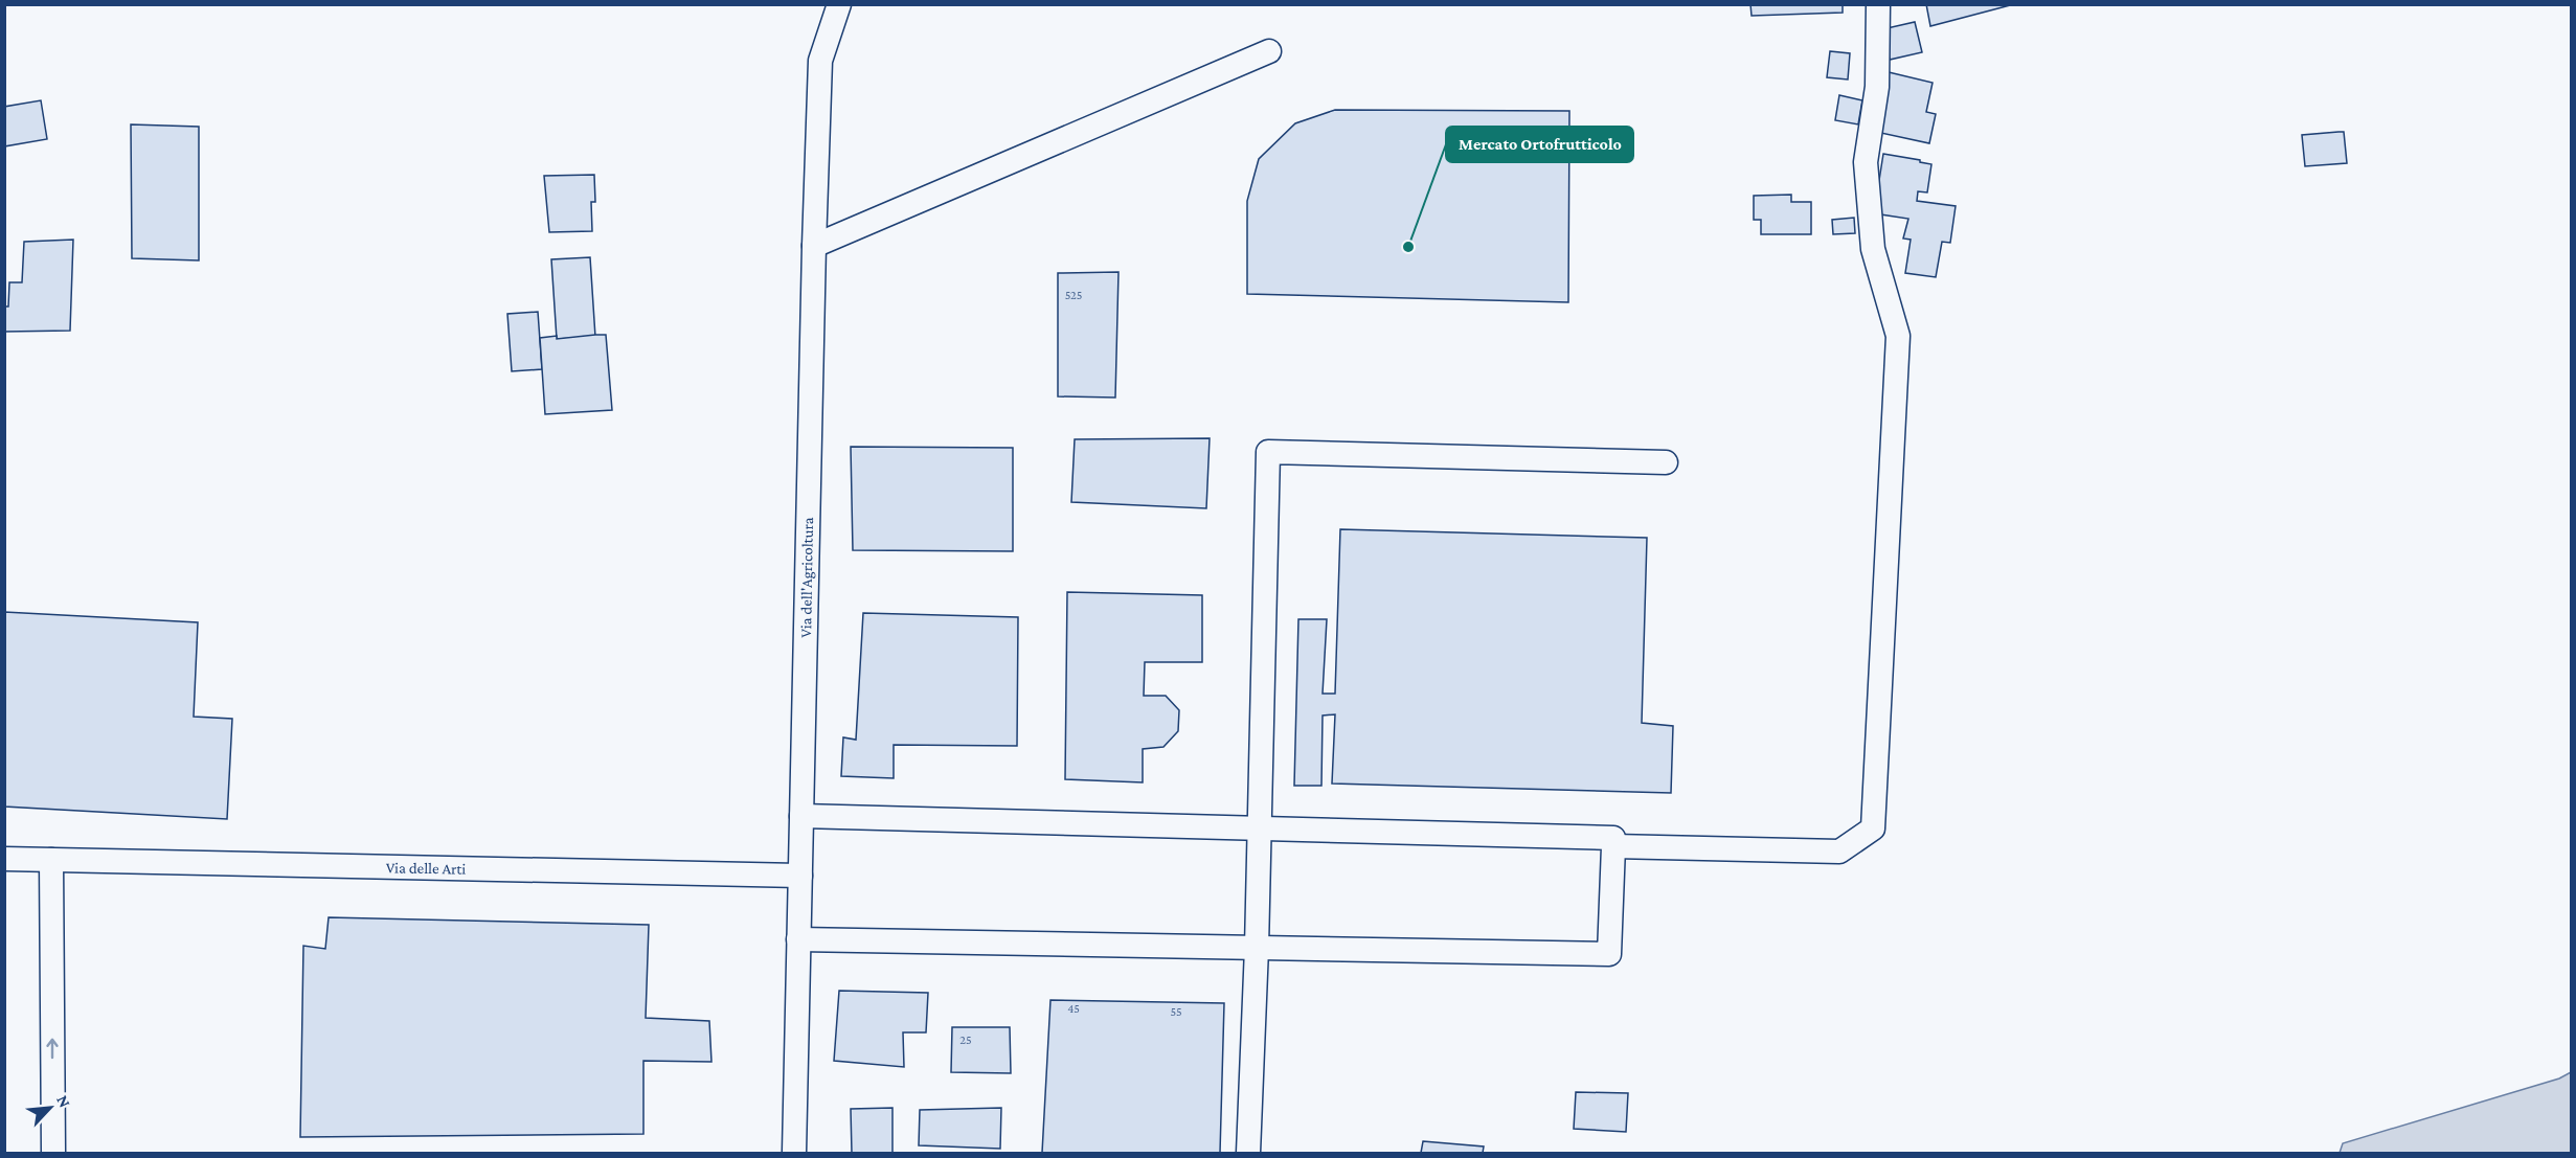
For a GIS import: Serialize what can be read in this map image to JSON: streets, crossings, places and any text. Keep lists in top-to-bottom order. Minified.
{"streets":{"street":["Via dell'Agricoltura","Via delle Arti"]},"crossings":[["Via dell'Agricoltura","Via delle Arti"]],"places":["Mercato Ortofrutticolo"],"house_numbers":["525","45","55","25"],"north":"top right"}
